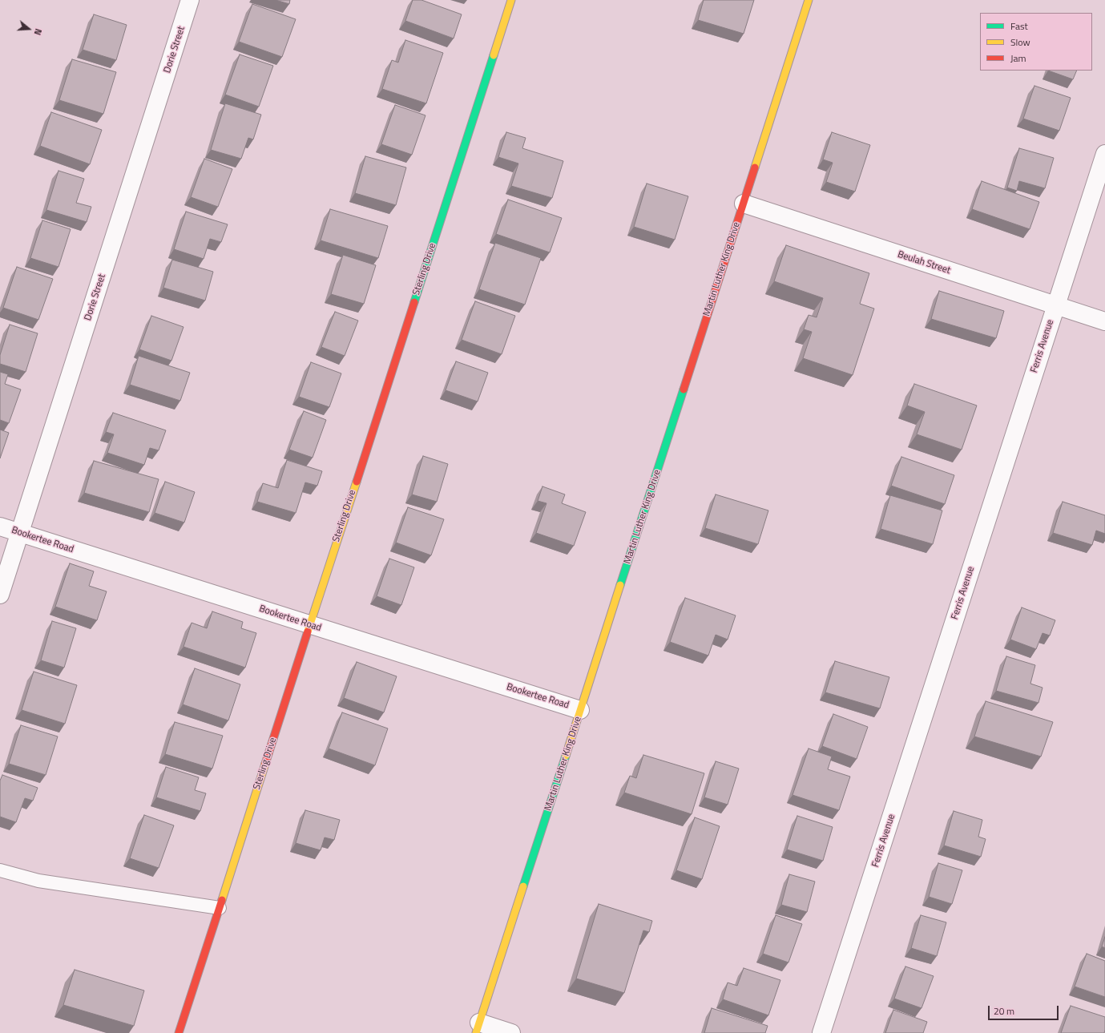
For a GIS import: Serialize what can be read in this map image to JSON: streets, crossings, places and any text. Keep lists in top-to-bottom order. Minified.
{"streets":{"street":["Dorie Street","Beulah Street","Sterling Drive","Martin Luther King Drive","Ferris Avenue","Bookertee Road"]},"crossings":[["Dorie Street","Bookertee Road"],["Beulah Street","Martin Luther King Drive"],["Beulah Street","Ferris Avenue"],["Sterling Drive","Bookertee Road"],["Martin Luther King Drive","Bookertee Road"]],"legend":["Fast","Slow","Jam"],"scale_bar":"20 m","north":"right"}
